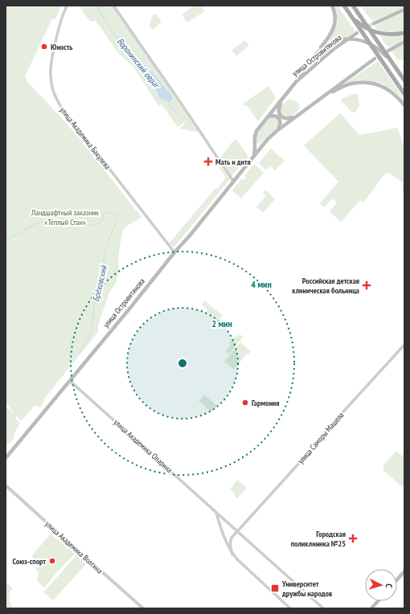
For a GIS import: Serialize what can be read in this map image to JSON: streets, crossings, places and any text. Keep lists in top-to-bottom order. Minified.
{"streets":{"main road":["улица Островитянова"],"street":["улица Академика Бакулева","улица Саморы Машела","улица Академика Опарина","улица Академика Волгина"]},"crossings":[["улица Островитянова","улица Академика Бакулева"],["улица Островитянова","улица Академика Опарина"],["улица Саморы Машела","улица Академика Опарина"]],"water":["Воронинский овраг","Брёховский"],"parks":["Ландшафтный заказник «Тёплый Стан»"],"places":{"other":["Юность","Гармония","Союз-спорт"],"health":["Мать и дитя","Российская детская клиническая больница","Городская поликлиника №25"],"transit":["Университет дружбы народов"]},"north":"right","rings":["4 мин","2 мин"]}
